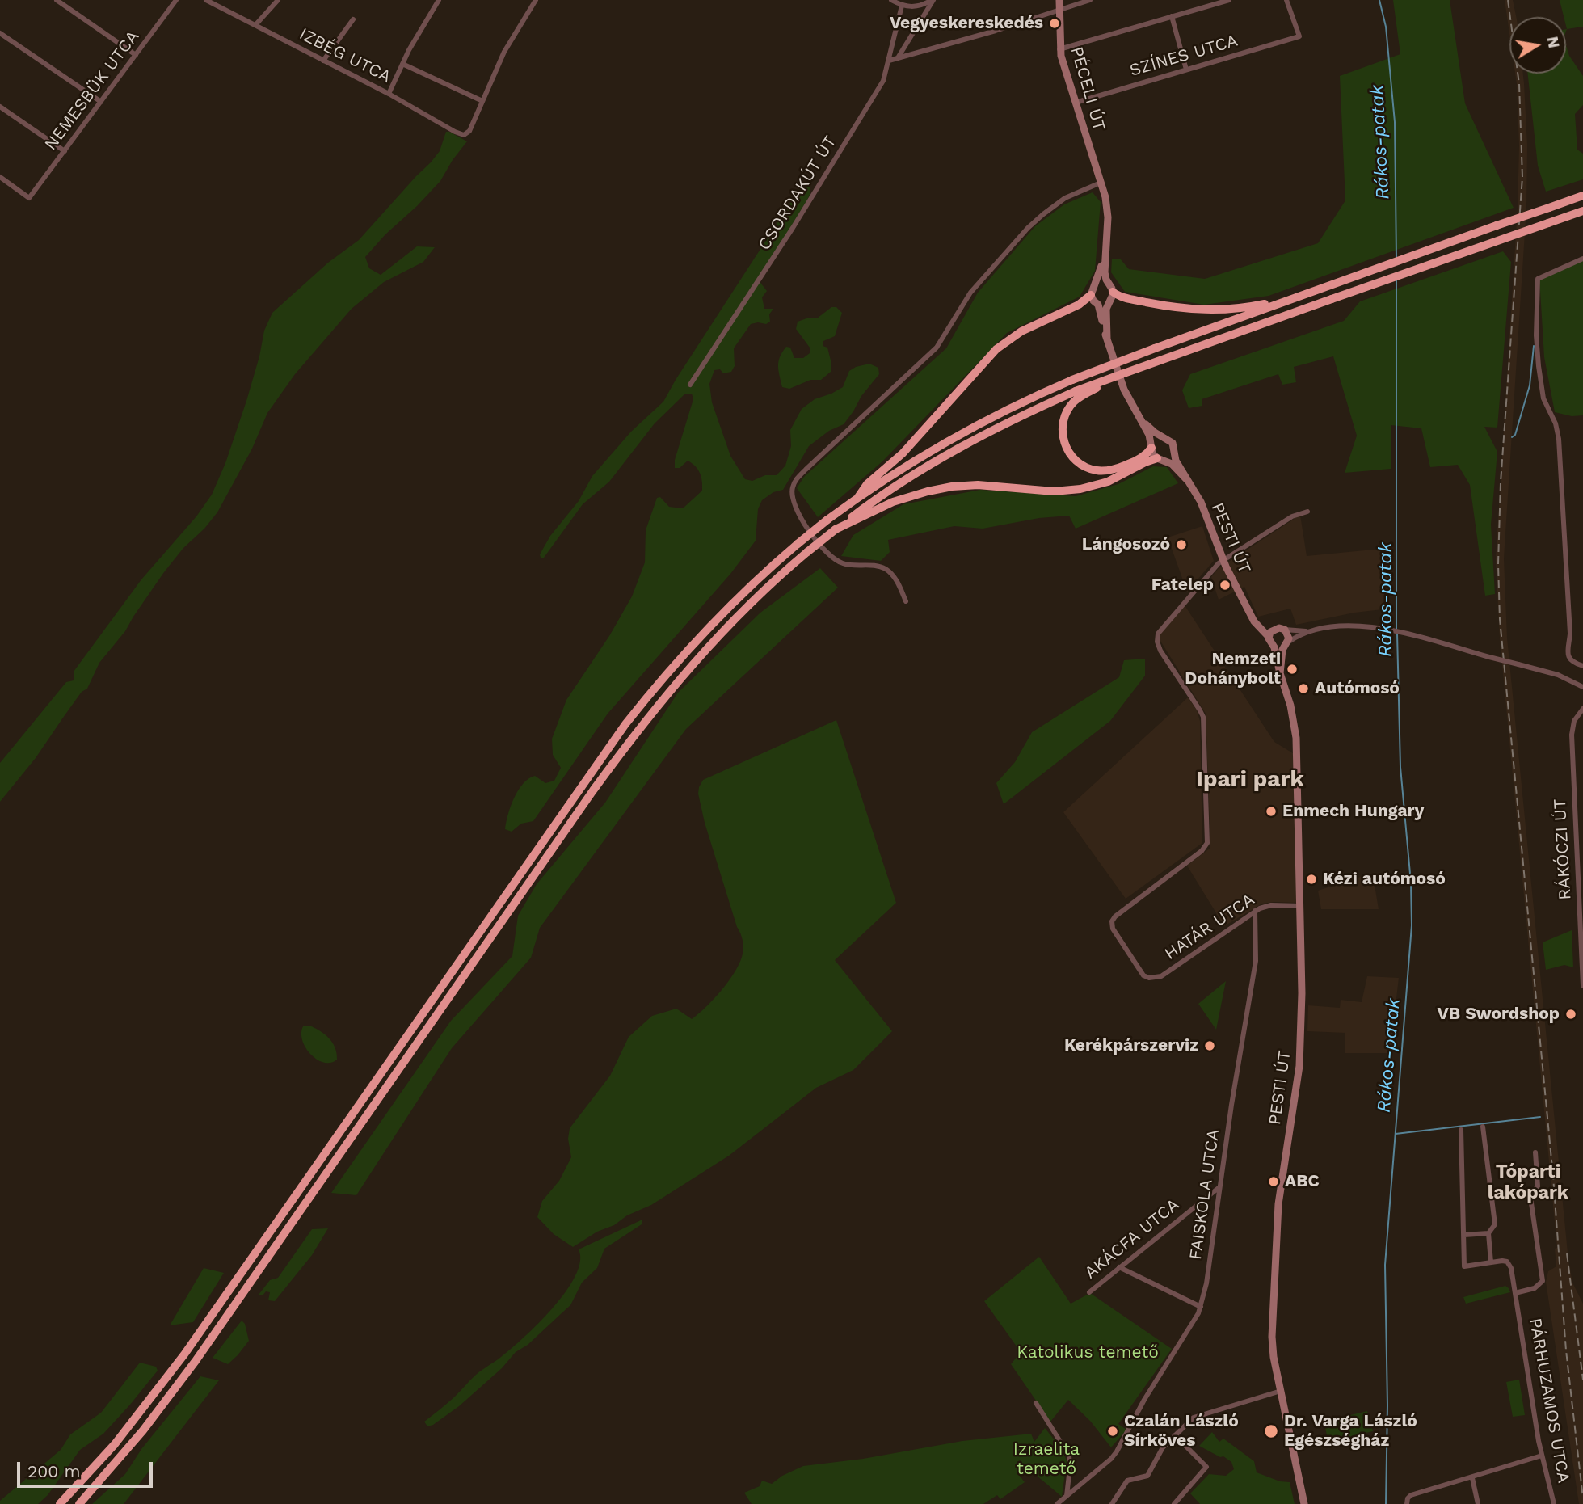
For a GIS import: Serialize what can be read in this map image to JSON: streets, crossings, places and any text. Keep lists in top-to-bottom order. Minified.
{"streets":{"main road":["PÉCELI ÚT","PESTI ÚT"],"street":["IZBÉG UTCA","SZÍNES UTCA","NEMESBÜK UTCA","CSORDAKÚT ÚT","RÁKÓCZI ÚT","HATÁR UTCA","FAISKOLA UTCA","AKÁCFA UTCA","PÁRHUZAMOS UTCA"]},"crossings":[["SZÍNES UTCA","PÉCELI ÚT"],["PESTI ÚT","HATÁR UTCA"],["HATÁR UTCA","FAISKOLA UTCA"],["FAISKOLA UTCA","AKÁCFA UTCA"]],"districts":["Ipari park","Tóparti lakópark"],"water":["Rákos-patak"],"parks":["Katolikus temető","Izraelita temető"],"places":["Vegyeskereskedés","Lángosozó","Fatelep","Nemzeti Dohánybolt","Autómosó","Enmech Hungary","Kézi autómosó","VB Swordshop","Kerékpárszerviz","ABC","Czalán László Sírköves","Dr. Varga László Egészségház"],"scale_bar":"200 m","north":"right"}
